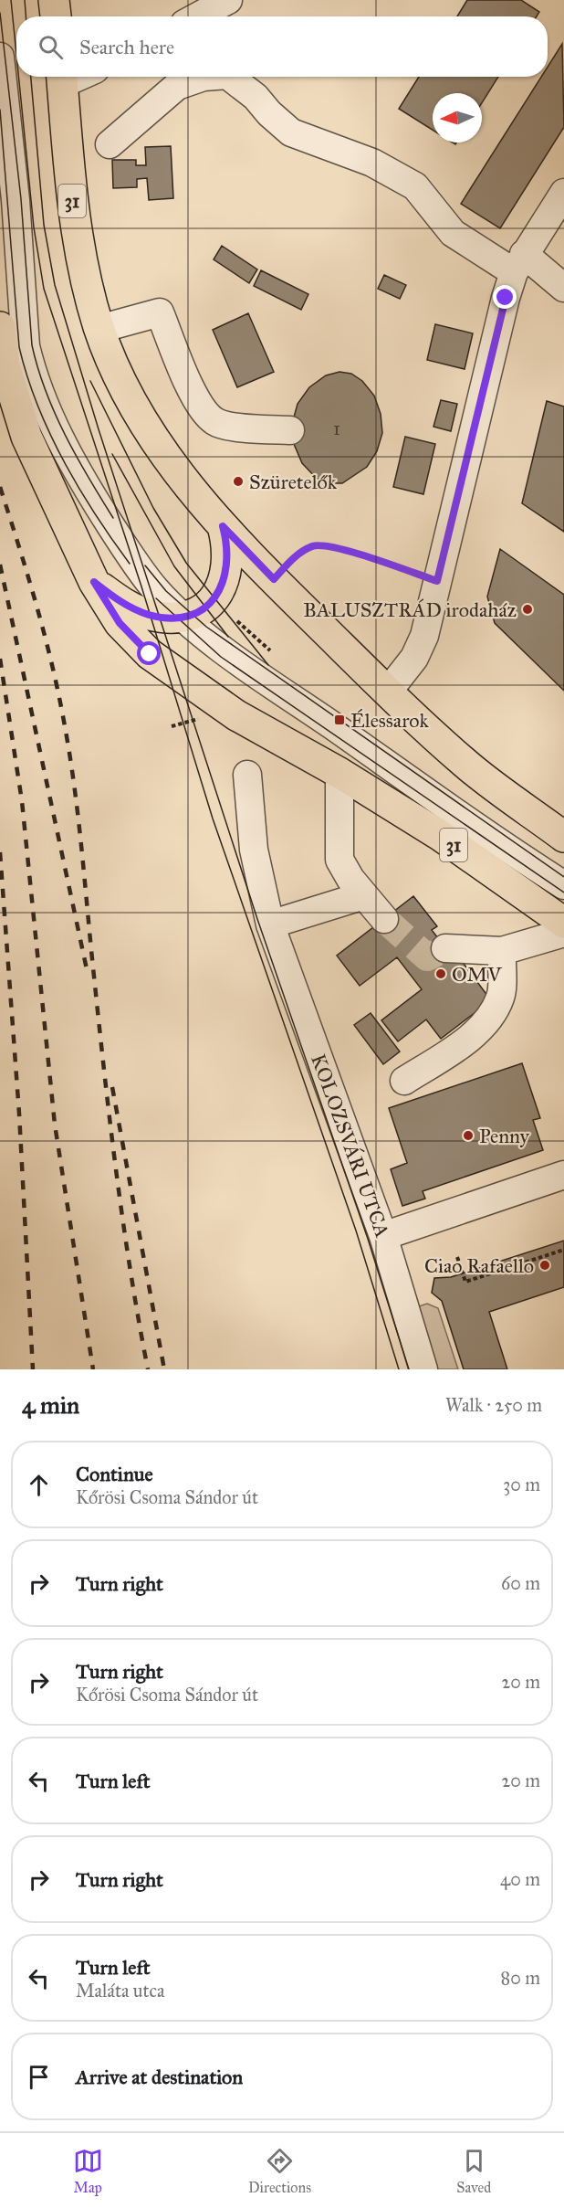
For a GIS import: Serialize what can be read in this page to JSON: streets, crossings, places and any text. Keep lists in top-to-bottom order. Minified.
{"streets":{"main road":["31"],"street":["KOLOZSVÁRI UTCA"]},"places":{"other":["Szüretelők","BALUSZTRÁD irodaház","OMV","Penny","Ciao Rafaello"],"transit":["Élessarok"]},"house_numbers":["1"],"north":"left","page":{"search":"Search here","heading":["4 min","Walk · 250 m"],"list":[["Continue","Kőrösi Csoma Sándor út","30 m"],["Turn right","60 m"],["Turn right","Kőrösi Csoma Sándor út","20 m"],["Turn left","20 m"],["Turn right","40 m"],["Turn left","Maláta utca","80 m"],"Arrive at destination"],"nav":["Map","Directions","Saved"]}}
